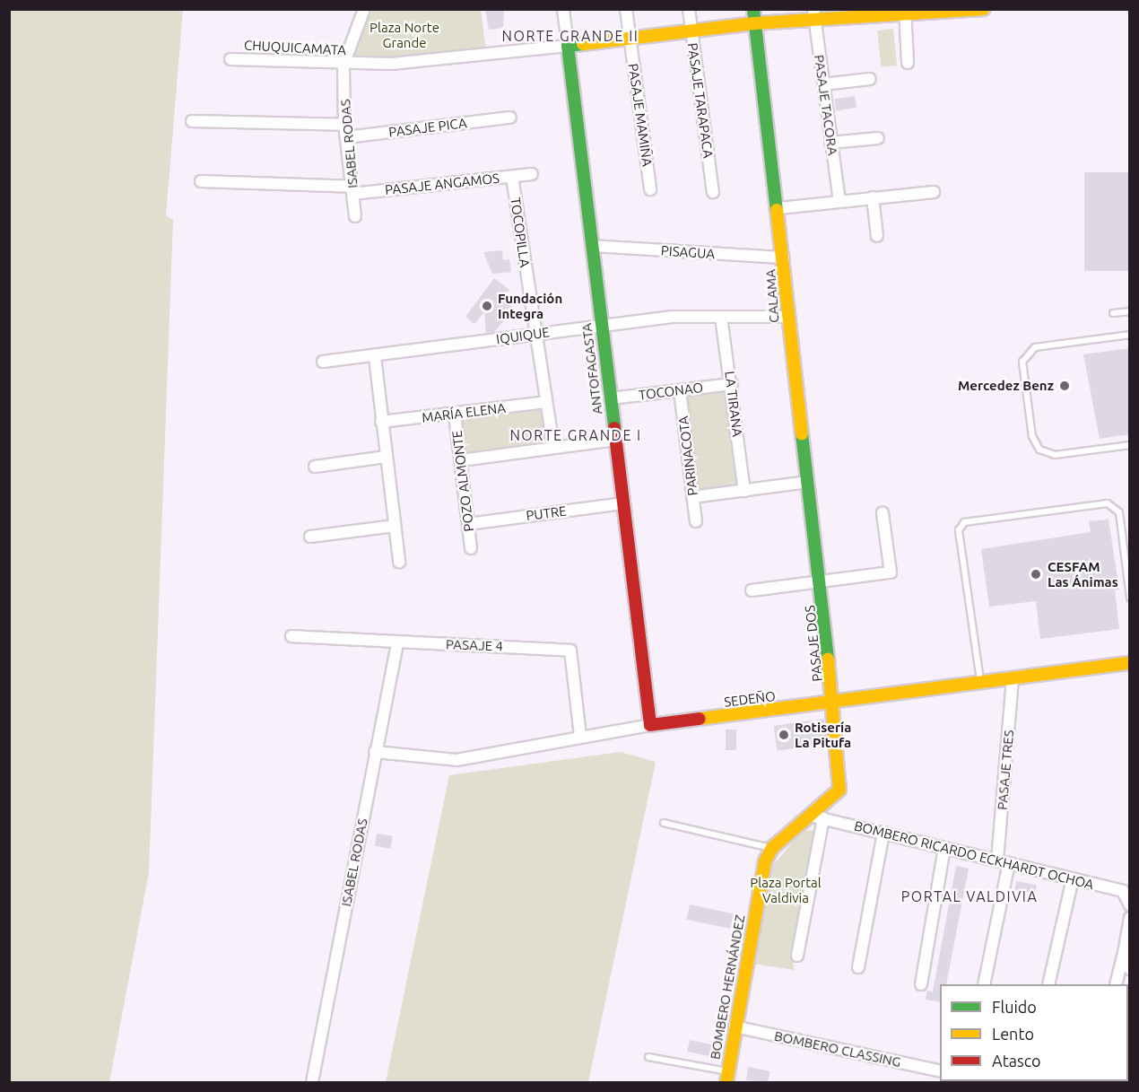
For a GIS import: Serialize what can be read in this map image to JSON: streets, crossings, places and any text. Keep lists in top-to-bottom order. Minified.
{"streets":{"street":["CHUQUICAMATA","PASAJE TARAPACA","PASAJE TACORA","PASAJE MAMIÑA","PASAJE PICA","ISABEL RODAS","PASAJE ANGAMOS","TOCOPILLA","PISAGUA","CALAMA","IQUIQUE","ANTOFAGASTA","TOCONAO","LA TIRANA","MARÍA ELENA","PARINACOTA","POZO ALMONTE","PUTRE","PASAJE DOS","PASAJE 4","SEDEÑO","PASAJE TRES","BOMBERO RICARDO ECKHARDT OCHOA","BOMBERO HERNÁNDEZ","BOMBERO CLASSING"]},"crossings":[["CHUQUICAMATA","PASAJE TARAPACA"],["CHUQUICAMATA","PASAJE TACORA"],["CHUQUICAMATA","PASAJE MAMIÑA"],["CHUQUICAMATA","ISABEL RODAS"],["CHUQUICAMATA","CALAMA"],["CHUQUICAMATA","ANTOFAGASTA"],["PASAJE PICA","ISABEL RODAS"],["ISABEL RODAS","PASAJE ANGAMOS"],["ISABEL RODAS","PASAJE 4"],["ISABEL RODAS","SEDEÑO"],["PASAJE ANGAMOS","TOCOPILLA"],["TOCOPILLA","IQUIQUE"],["TOCOPILLA","MARÍA ELENA"],["PISAGUA","CALAMA"],["PISAGUA","ANTOFAGASTA"],["CALAMA","IQUIQUE"],["CALAMA","PASAJE DOS"],["IQUIQUE","ANTOFAGASTA"],["IQUIQUE","LA TIRANA"],["ANTOFAGASTA","TOCONAO"],["ANTOFAGASTA","PUTRE"],["ANTOFAGASTA","SEDEÑO"],["TOCONAO","LA TIRANA"],["TOCONAO","PARINACOTA"],["MARÍA ELENA","POZO ALMONTE"],["POZO ALMONTE","PUTRE"],["PASAJE DOS","SEDEÑO"],["PASAJE 4","SEDEÑO"],["SEDEÑO","PASAJE TRES"],["PASAJE TRES","BOMBERO RICARDO ECKHARDT OCHOA"],["BOMBERO HERNÁNDEZ","BOMBERO CLASSING"]],"districts":["NORTE GRANDE II","NORTE GRANDE I","PORTAL VALDIVIA"],"parks":["Plaza Norte Grande","Plaza Portal Valdivia"],"places":["Fundación Integra","Mercedez Benz","CESFAM Las Ánimas","Rotisería La Pitufa"],"legend":["Fluido","Lento","Atasco"]}
